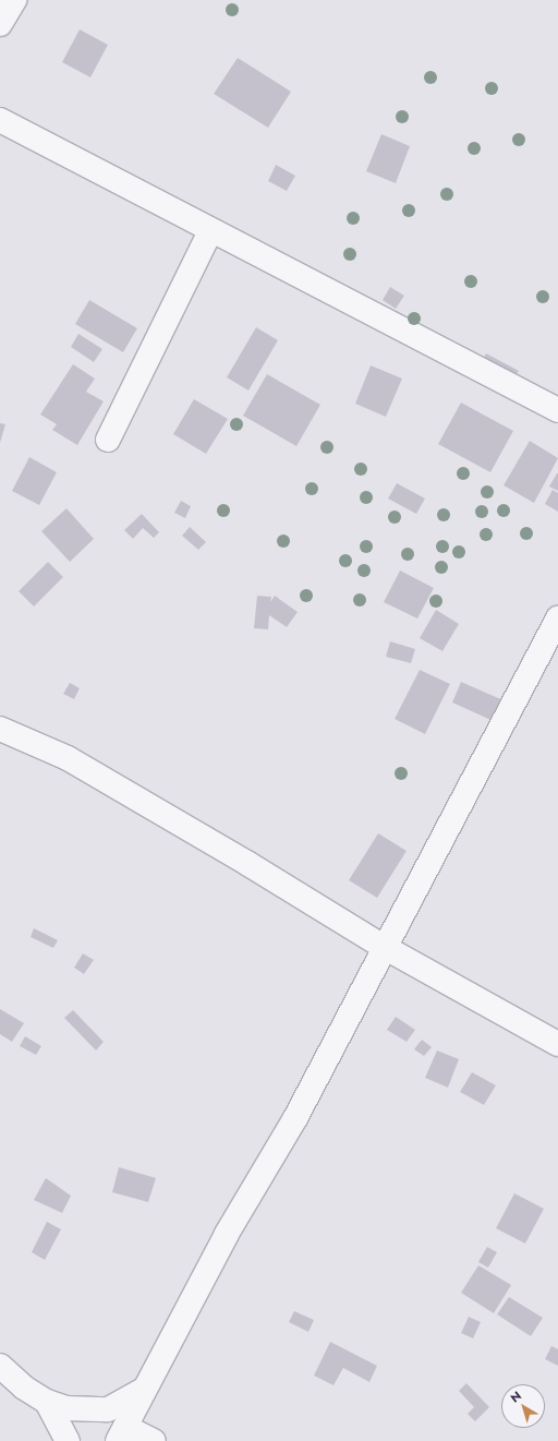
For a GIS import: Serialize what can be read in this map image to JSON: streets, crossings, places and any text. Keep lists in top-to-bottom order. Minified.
{"north":"top left"}
